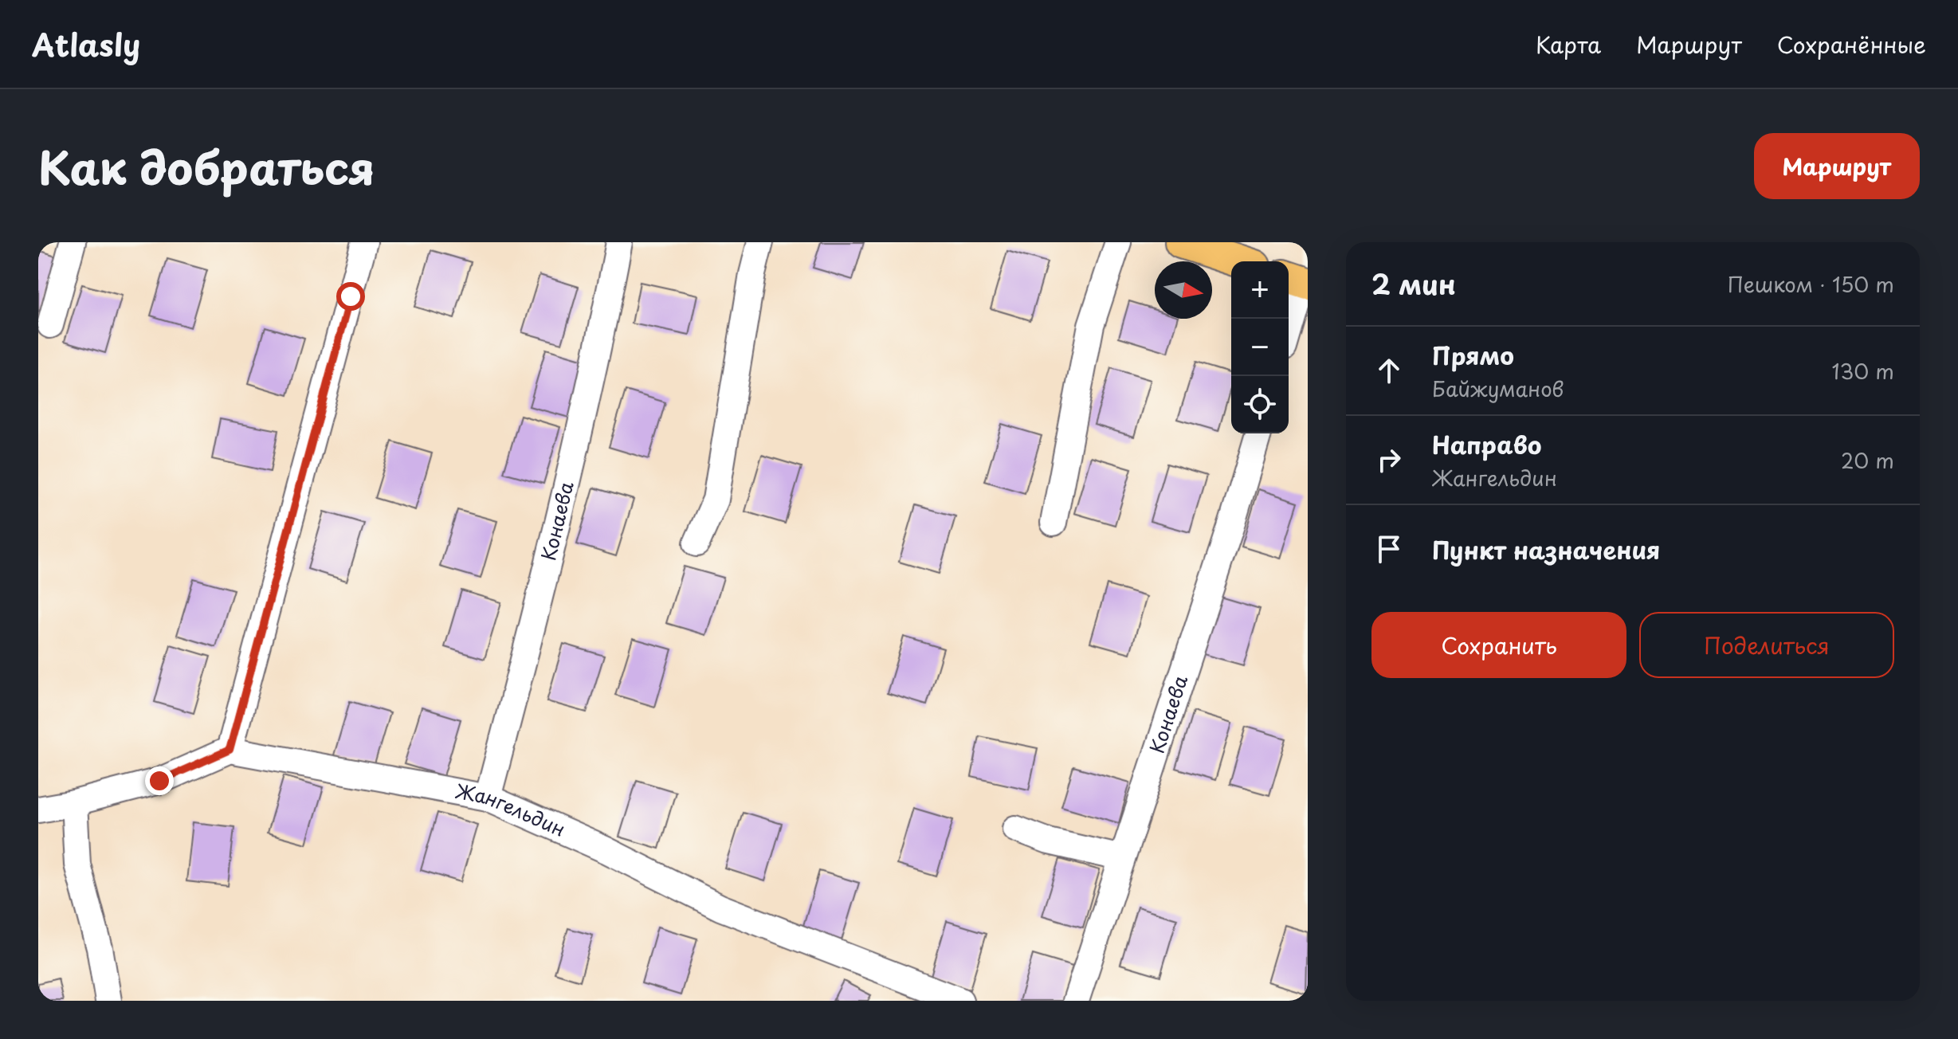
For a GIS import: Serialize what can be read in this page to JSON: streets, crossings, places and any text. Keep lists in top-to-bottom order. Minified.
{"streets":{"street":["Конаева","Жангельдин"]},"crossings":[["Конаева","Жангельдин"]],"north":"right","page":{"header":"Atlasly","nav":["Карта","Маршрут","Сохранённые"],"title":"Как добраться","buttons":["Маршрут",["Сохранить","Поделиться"]],"heading":["2 мин","Пешком · 150 m"],"map_buttons":["+","−"],"list":[["Прямо","Байжуманов","130 m"],["Направо","Жангельдин","20 m"],"Пункт назначения"]}}
